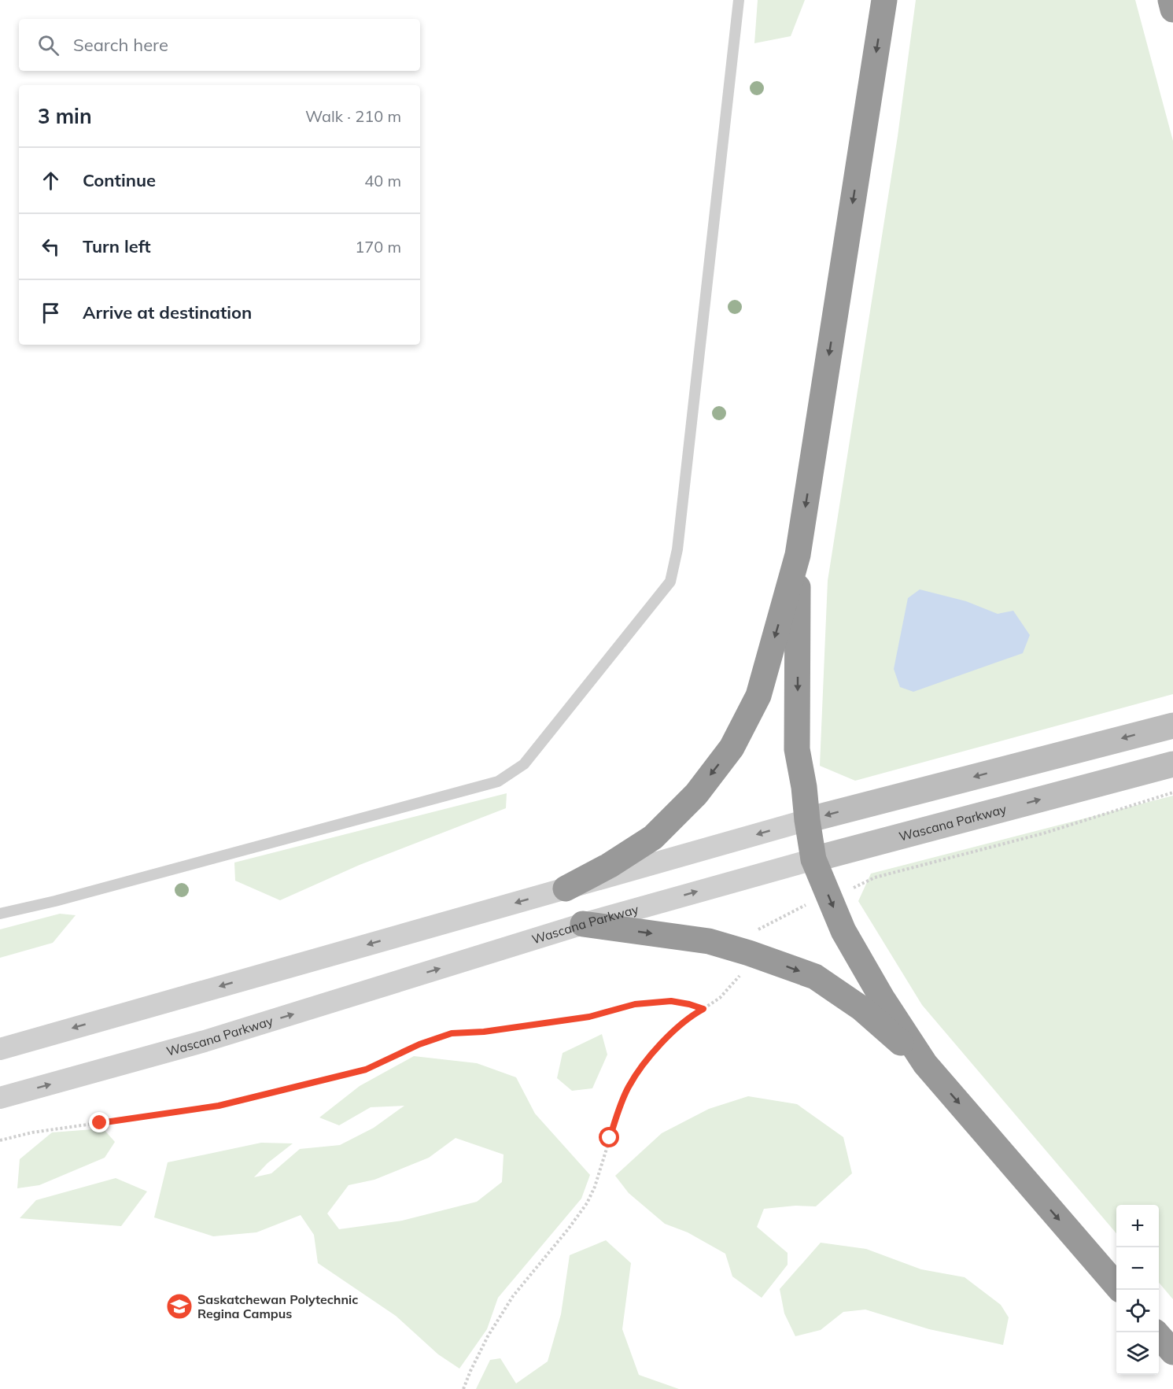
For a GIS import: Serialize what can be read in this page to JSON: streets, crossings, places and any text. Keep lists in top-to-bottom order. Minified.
{"streets":{"main road":["Wascana Parkway"]},"places":{"school or university":["Saskatchewan Polytechnic Regina Campus"]},"page":{"search":"Search here","heading":["3 min","Walk · 210 m"],"list":[["Continue","40 m"],["Turn left","170 m"],"Arrive at destination"],"map_buttons":["+","−"]}}
